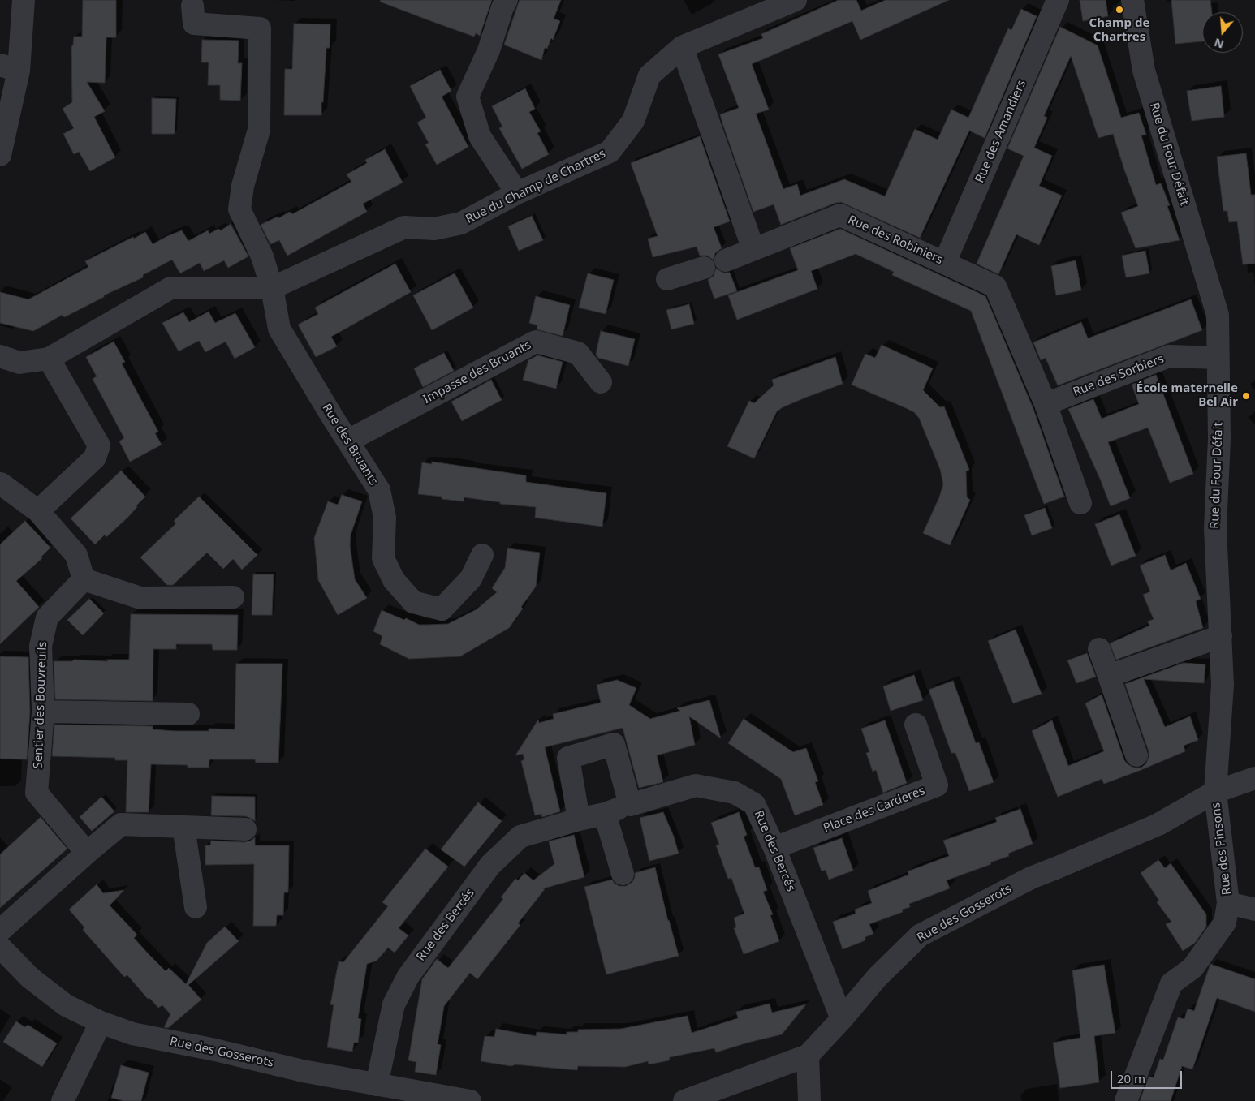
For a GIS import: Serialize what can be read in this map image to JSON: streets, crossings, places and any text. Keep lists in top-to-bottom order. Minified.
{"streets":{"street":["Rue des Amandiers","Rue du Four Défait","Rue du Champ de Chartres","Rue des Robiniers","Impasse des Bruants","Rue des Sorbiers","Rue des Bruants","Sentier des Bouvreuils","Place des Carderes","Rue des Pinsons","Rue des Bercés","Rue des Gosserots"]},"crossings":[["Rue des Amandiers","Rue des Robiniers"],["Rue du Four Défait","Rue des Sorbiers"],["Rue du Four Défait","Rue des Pinsons"],["Rue du Four Défait","Rue des Gosserots"],["Rue du Champ de Chartres","Rue des Bruants"],["Rue des Robiniers","Rue des Sorbiers"],["Impasse des Bruants","Rue des Bruants"],["Place des Carderes","Rue des Bercés"],["Rue des Pinsons","Rue des Gosserots"],["Rue des Bercés","Rue des Gosserots"]],"places":["Champ de Chartres","École maternelle Bel Air"],"scale_bar":"20 m","north":"bottom"}
